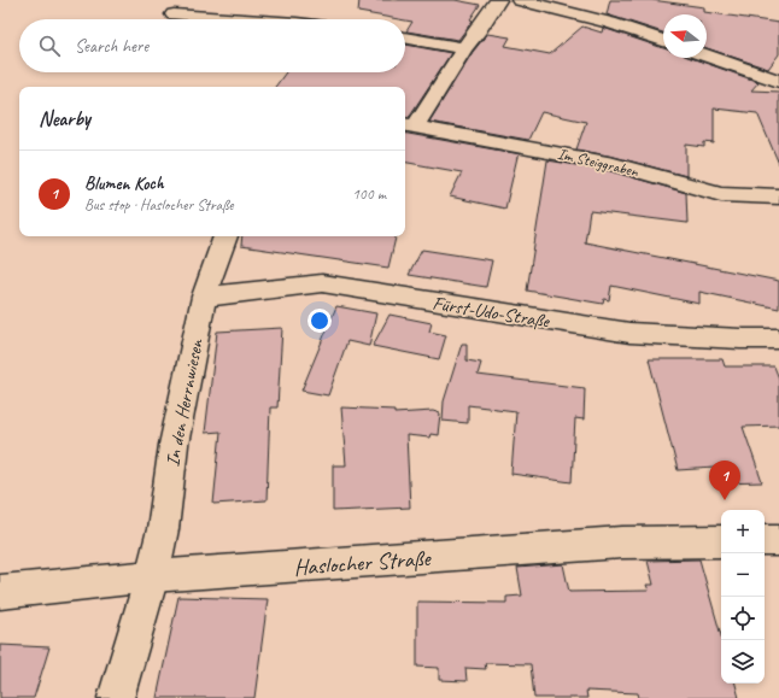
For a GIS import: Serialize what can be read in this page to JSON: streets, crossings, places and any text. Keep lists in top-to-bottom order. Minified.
{"streets":{"street":["Im Steiggraben","Fürst-Udo-Straße","In den Herrnwiesen","Haslocher Straße"]},"crossings":[["Fürst-Udo-Straße","In den Herrnwiesen"],["In den Herrnwiesen","Haslocher Straße"]],"north":"left","page":{"search":"Search here","heading":"Nearby","list":[{"mark":"1","name":"Blumen Koch","note":"Bus stop · Haslocher Straße","value":"100 m"}],"pins":"1","map_buttons":["+","−"]}}
